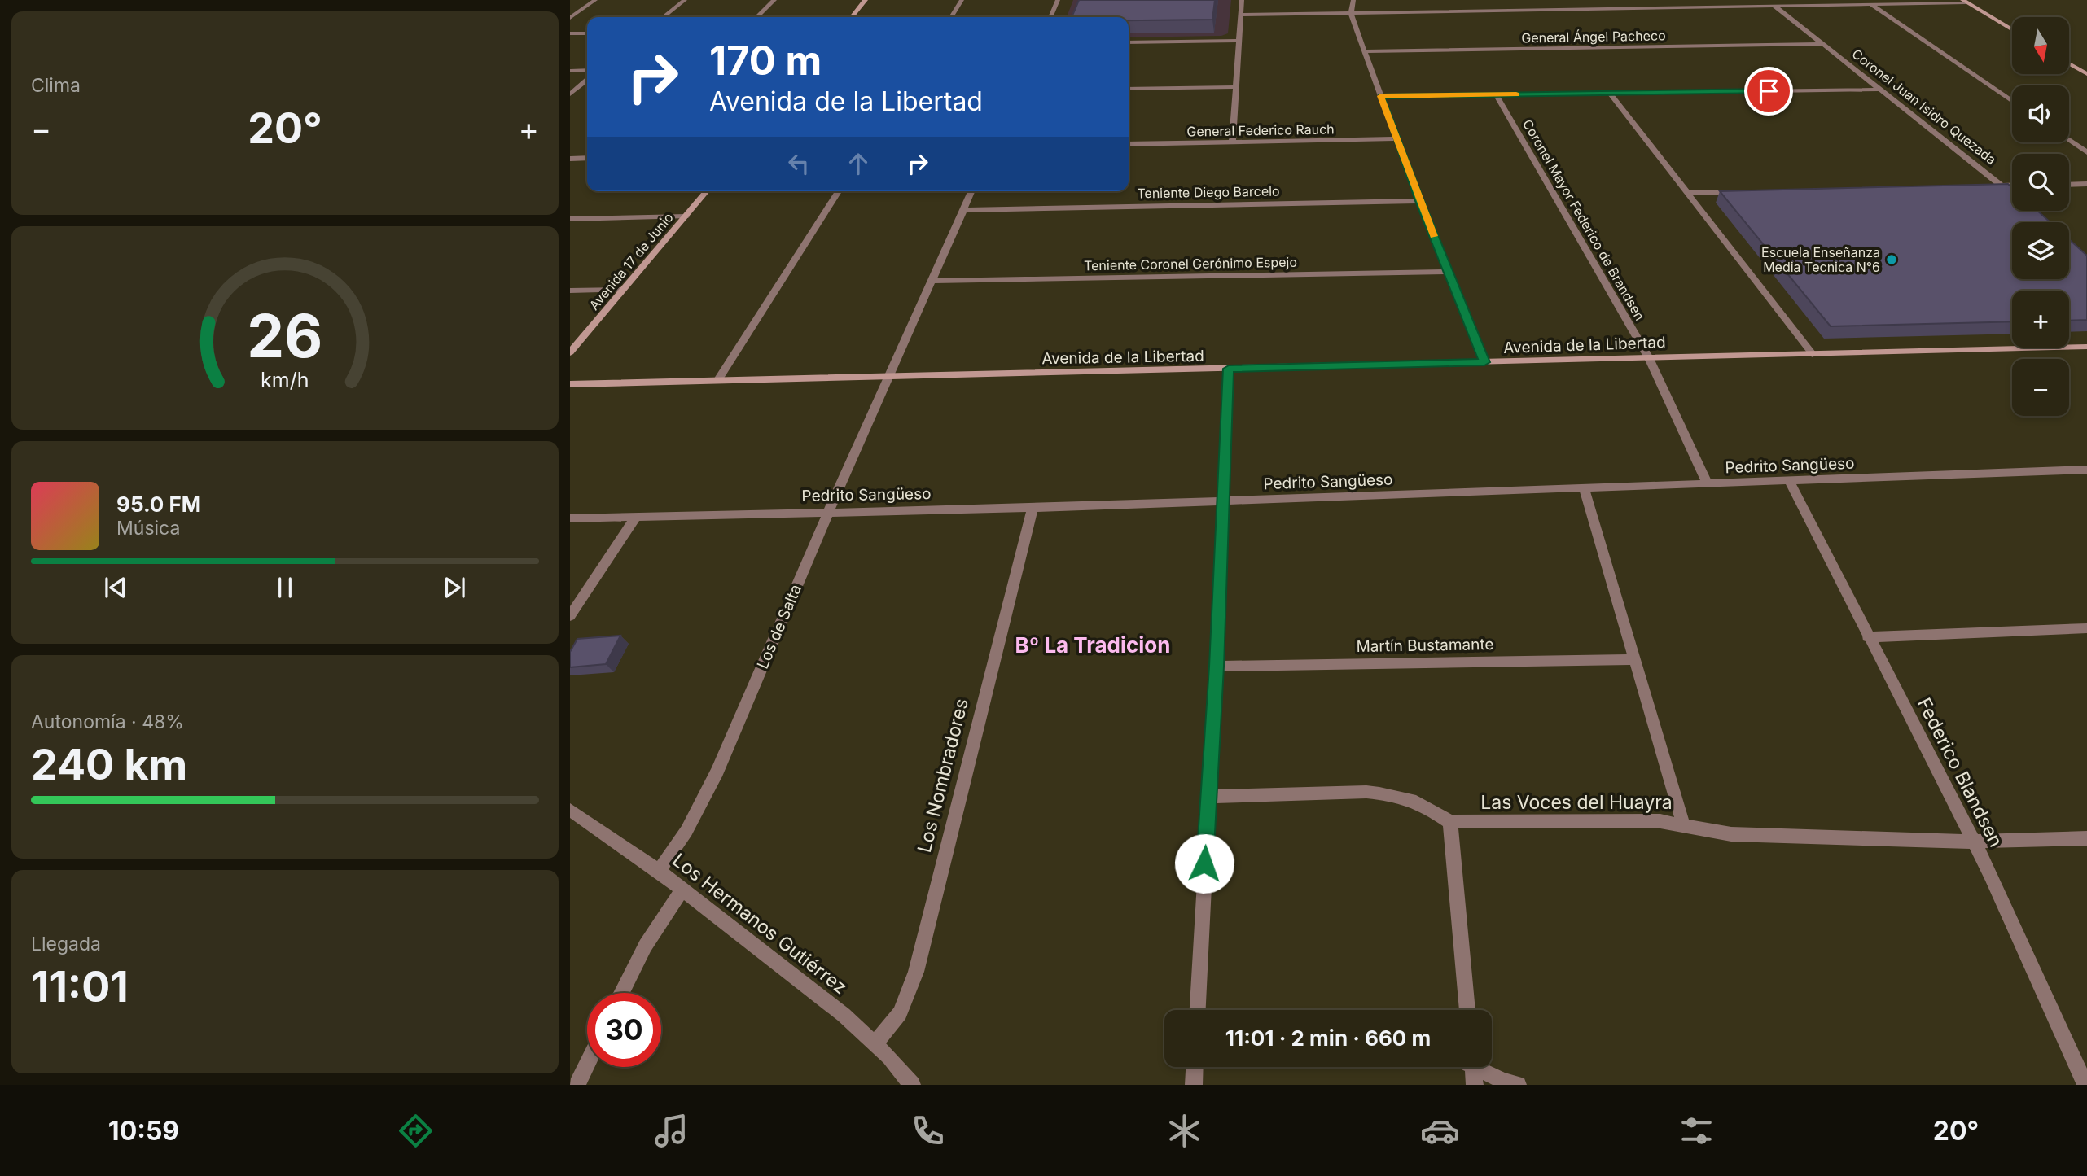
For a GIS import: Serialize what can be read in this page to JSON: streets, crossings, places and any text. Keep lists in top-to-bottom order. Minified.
{"streets":{"main road":["Avenida 17 de Junio","Avenida de la Libertad"],"street":["General Ángel Pacheco","Coronel Juan Isidro Quezada","General Federico Rauch","Teniente Diego Barcelo","Coronel Mayor Federico de Brandsen","Teniente Coronel Gerónimo Espejo","Pedrito Sangüeso","Los de Salta","Martín Bustamante","Federico Blandsen","Los Nombradores","Las Voces del Huayra","Los Hermanos Gutiérrez"]},"crossings":[["General Ángel Pacheco","Coronel Juan Isidro Quezada"],["Teniente Diego Barcelo","Los de Salta"],["Coronel Mayor Federico de Brandsen","Avenida de la Libertad"],["Teniente Coronel Gerónimo Espejo","Los de Salta"],["Avenida de la Libertad","Los de Salta"],["Pedrito Sangüeso","Los de Salta"],["Pedrito Sangüeso","Federico Blandsen"],["Pedrito Sangüeso","Los Nombradores"],["Los de Salta","Los Hermanos Gutiérrez"],["Federico Blandsen","Las Voces del Huayra"],["Los Nombradores","Los Hermanos Gutiérrez"]],"districts":["Bº La Tradicion"],"places":["Escuela Enseñanza Media Tecnica N°6"],"north":"bottom","page":{"tile":["Clima",["Autonomía · 48%","240 km"],["Llegada","11:01"]],"map_buttons":["+","−"],"turn":["170 m","Avenida de la Libertad"],"heat":["−","20°","+"],"song":["95.0 FM","Música"],"limit":"30","trip":"11:01 · 2 min · 660 m","tabs":["10:59","20°"],"gauge":["26","km/h"]}}
